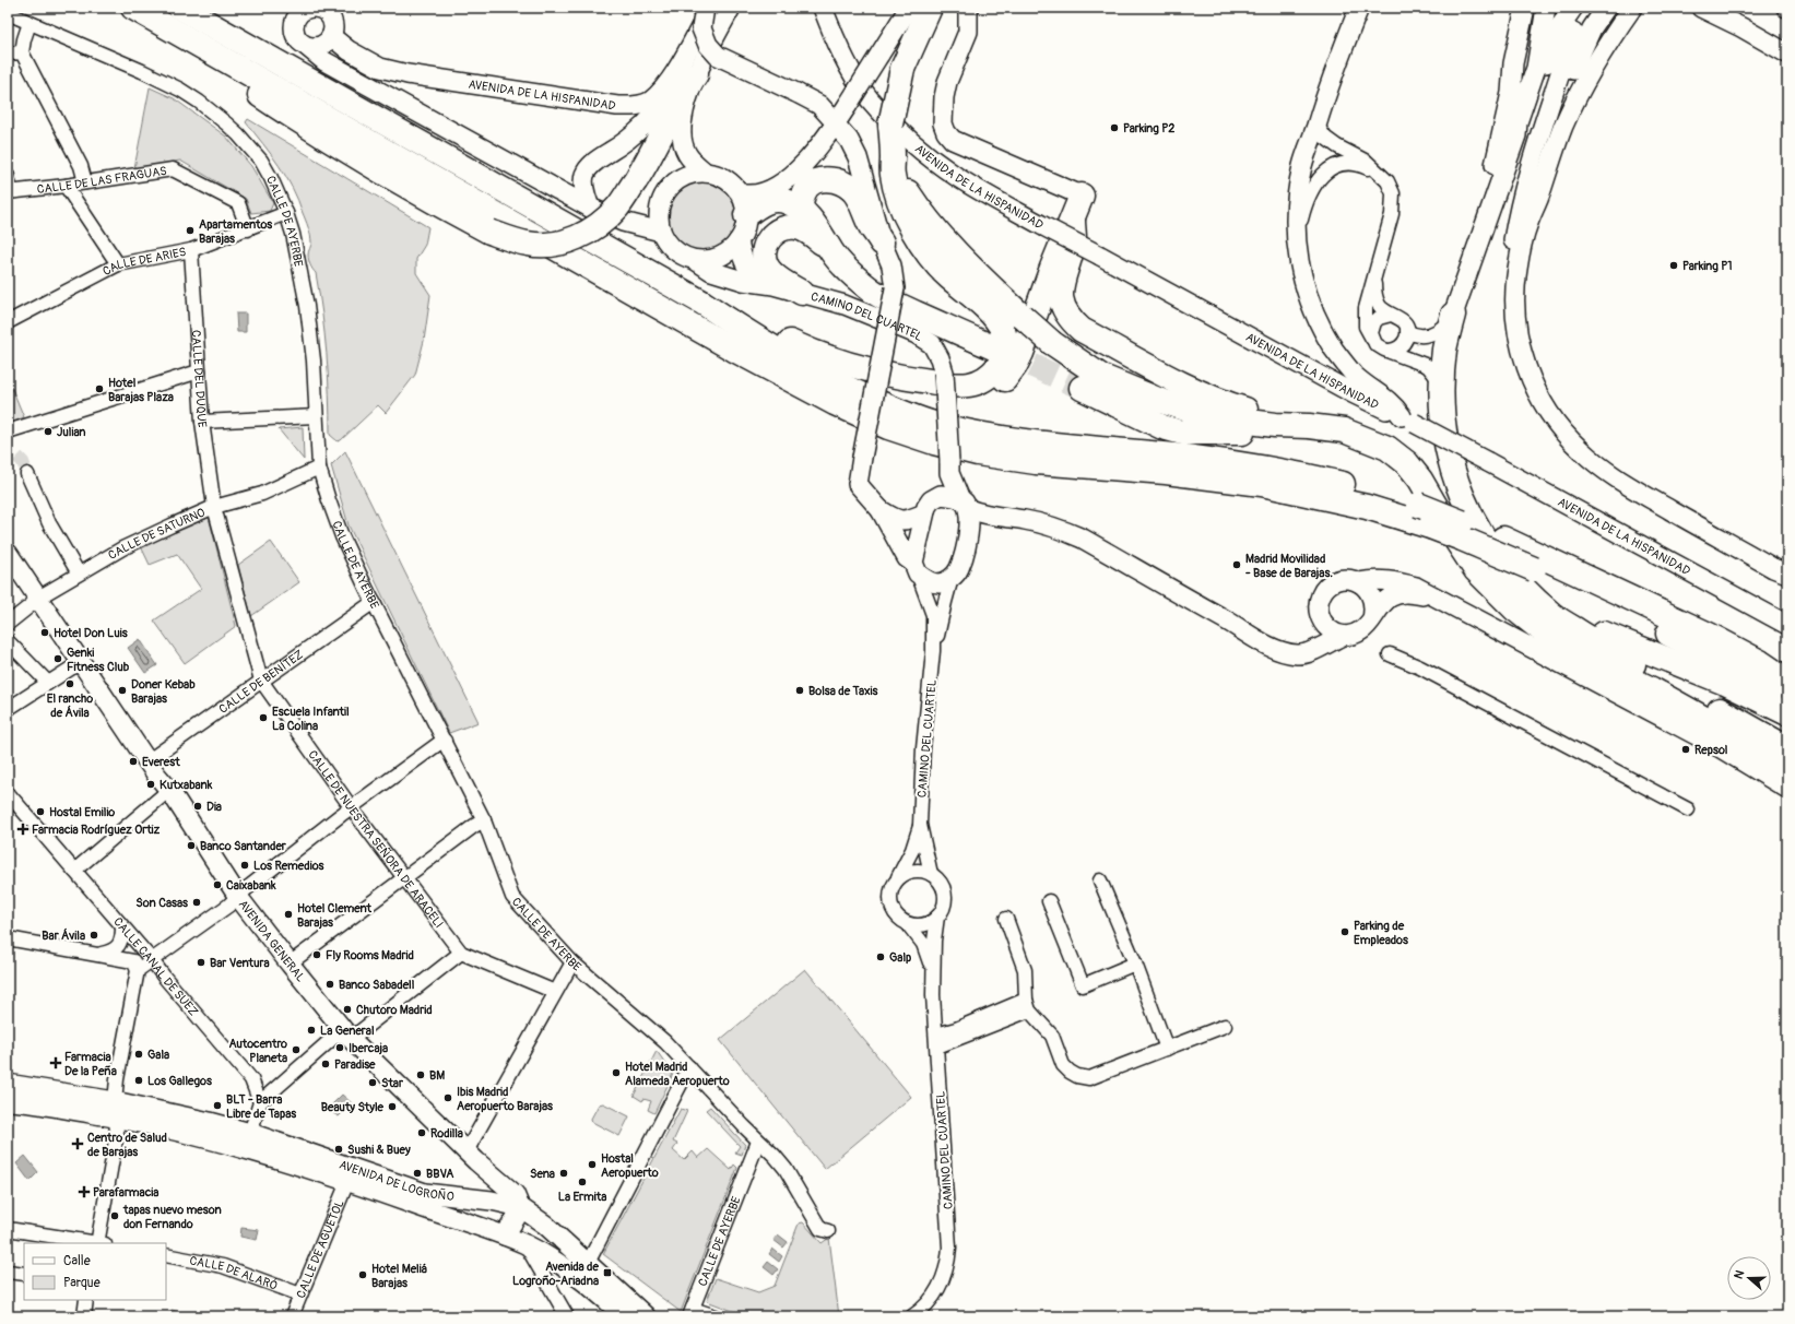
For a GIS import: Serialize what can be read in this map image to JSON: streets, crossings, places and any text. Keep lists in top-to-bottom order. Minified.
{"streets":{"street":["AVENIDA DE LA HISPANIDAD","CALLE DE LAS FRAGUAS","CALLE DE AYERBE","CALLE DE ARIES","CAMINO DEL CUARTEL","CALLE DEL DUQUE","CALLE DE SATURNO","CALLE DE BENÍTEZ","CALLE DE NUESTRA SEÑORA DE ARACELI","AVENIDA GENERAL","CALLE CANAL DE SUEZ","AVENIDA DE LOGROÑO","CALLE DE AGUETOL","CALLE DE ALARÓ"]},"crossings":[["CALLE DE LAS FRAGUAS","CALLE DE ARIES"],["CALLE DE AYERBE","CALLE DE ARIES"],["CALLE DE AYERBE","CALLE DE SATURNO"],["CALLE DE AYERBE","CALLE DE BENÍTEZ"],["CALLE DE ARIES","CALLE DEL DUQUE"],["CALLE DEL DUQUE","CALLE DE SATURNO"],["CALLE DEL DUQUE","CALLE DE NUESTRA SEÑORA DE ARACELI"],["CALLE DE SATURNO","CALLE DE NUESTRA SEÑORA DE ARACELI"],["CALLE DE SATURNO","AVENIDA GENERAL"],["CALLE DE BENÍTEZ","CALLE DE NUESTRA SEÑORA DE ARACELI"],["CALLE DE BENÍTEZ","AVENIDA GENERAL"],["AVENIDA GENERAL","AVENIDA DE LOGROÑO"],["AVENIDA DE LOGROÑO","CALLE DE AGUETOL"],["CALLE DE AGUETOL","CALLE DE ALARÓ"]],"places":{"other":["Parking P2","Apartamentos Barajas","Parking P1","Hotel Barajas Plaza","Julian","Madrid Movilidad - Base de Barajas.","Hotel Don Luis","Genki Fitness Club","El rancho de Ávila","Doner Kebab Barajas","Bolsa de Taxis","Escuela Infantil La Colina","Repsol","Everest","Kutxabank","Dia","Hostal Emilio","Banco Santander","Los Remedios","Caixabank","Son Casas","Hotel Clement Barajas","Parking de Empleados","Bar Ávila","Fly Rooms Madrid","Galp","Bar Ventura","Banco Sabadell","Chutoro Madrid","La General","Ibercaja","Autocentro Planeta","Gala","Paradise","Hotel Madrid Alameda Aeropuerto","BM","Los Gallegos","Star","Ibis Madrid Aeropuerto Barajas","BLT - Barra Libre de Tapas","Beauty Style","Rodilla","Sushi & Buey","Hostal Aeropuerto","BBVA","Sena","La Ermita","tapas nuevo meson don Fernando","Hotel Meliá Barajas"],"health":["Farmacia Rodríguez Ortiz","Farmacia De la Peña","Centro de Salud de Barajas","Parafarmacia"],"transit":["Avenida de Logroño-Ariadna"]},"legend":["Calle","Parque"],"north":"left"}
